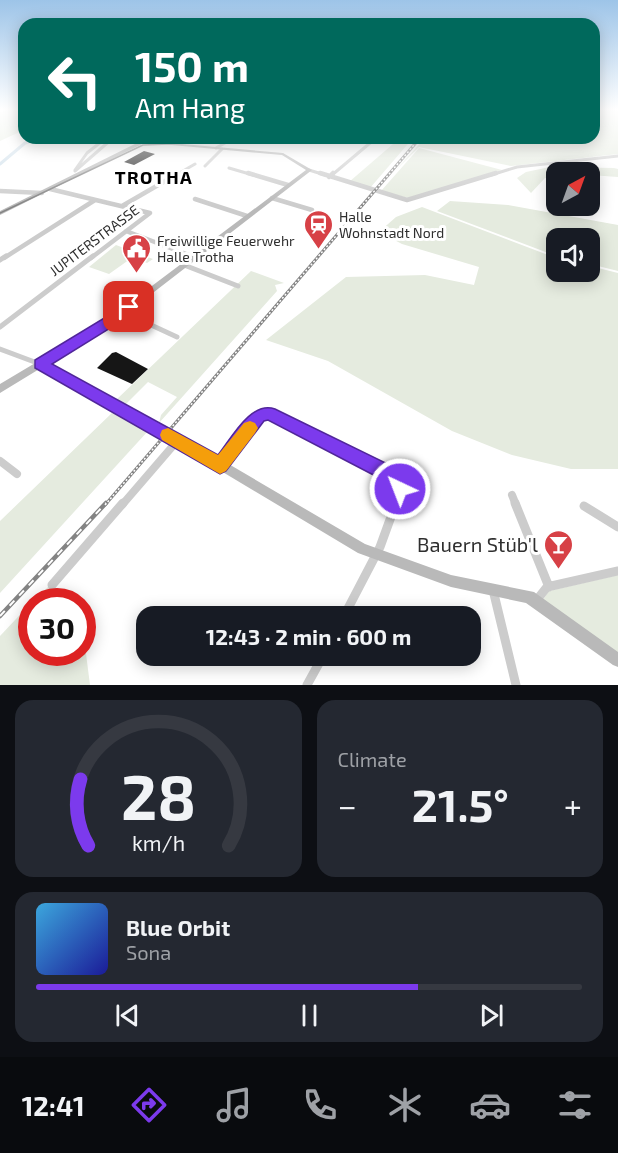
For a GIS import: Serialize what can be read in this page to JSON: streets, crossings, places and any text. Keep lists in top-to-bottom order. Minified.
{"streets":{"street":["JUPITERSTRASSE"]},"districts":["TROTHA"],"places":{"station":["Halle Wohnstadt Nord"],"public building":["Freiwillige Feuerwehr Halle Trotha"],"bar":["Bauern Stüb'l"]},"north":"top right","page":{"turn":["150 m","Am Hang"],"limit":"30","trip":"12:43 · 2 min · 600 m","tile":"Climate","heat":["−","21.5°","+"],"song":["Blue Orbit","Sona"],"tabs":"12:41","gauge":["28","km/h"]}}
